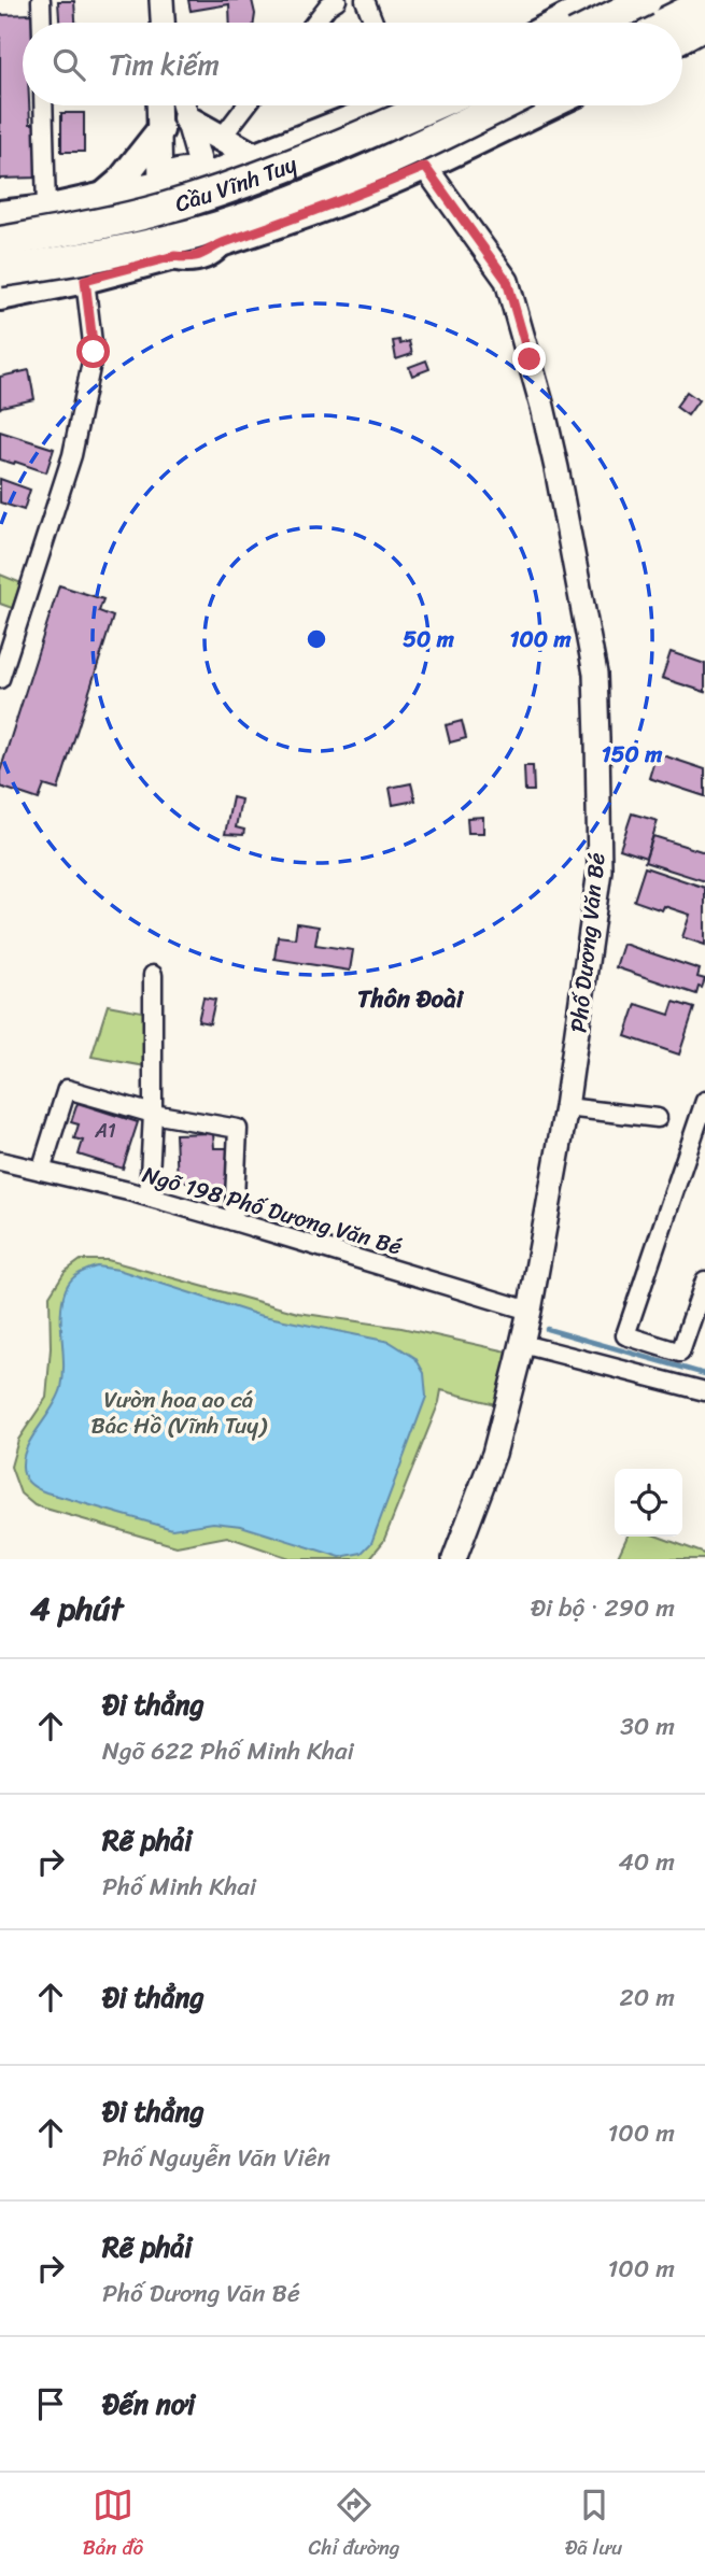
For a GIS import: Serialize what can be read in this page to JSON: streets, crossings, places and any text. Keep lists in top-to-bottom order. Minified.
{"streets":{"highway":["Cầu Vĩnh Tuy"],"street":["Phố Dương Văn Bé","Ngõ 198 Phố Dương Văn Bé"]},"crossings":[["Phố Dương Văn Bé","Ngõ 198 Phố Dương Văn Bé"]],"districts":["Thôn Đoài"],"parks":["Vườn hoa ao cá Bác Hồ (Vĩnh Tuy)"],"house_numbers":["A1"],"page":{"search":"Tìm kiếm","heading":["4 phút","Đi bộ · 290 m"],"list":[["Đi thẳng","Ngõ 622 Phố Minh Khai","30 m"],["Rẽ phải","Phố Minh Khai","40 m"],["Đi thẳng","20 m"],["Đi thẳng","Phố Nguyễn Văn Viên","100 m"],["Rẽ phải","Phố Dương Văn Bé","100 m"],"Đến nơi"],"nav":["Bản đồ","Chỉ đường","Đã lưu"]},"rings":["50 m","100 m","150 m"]}
